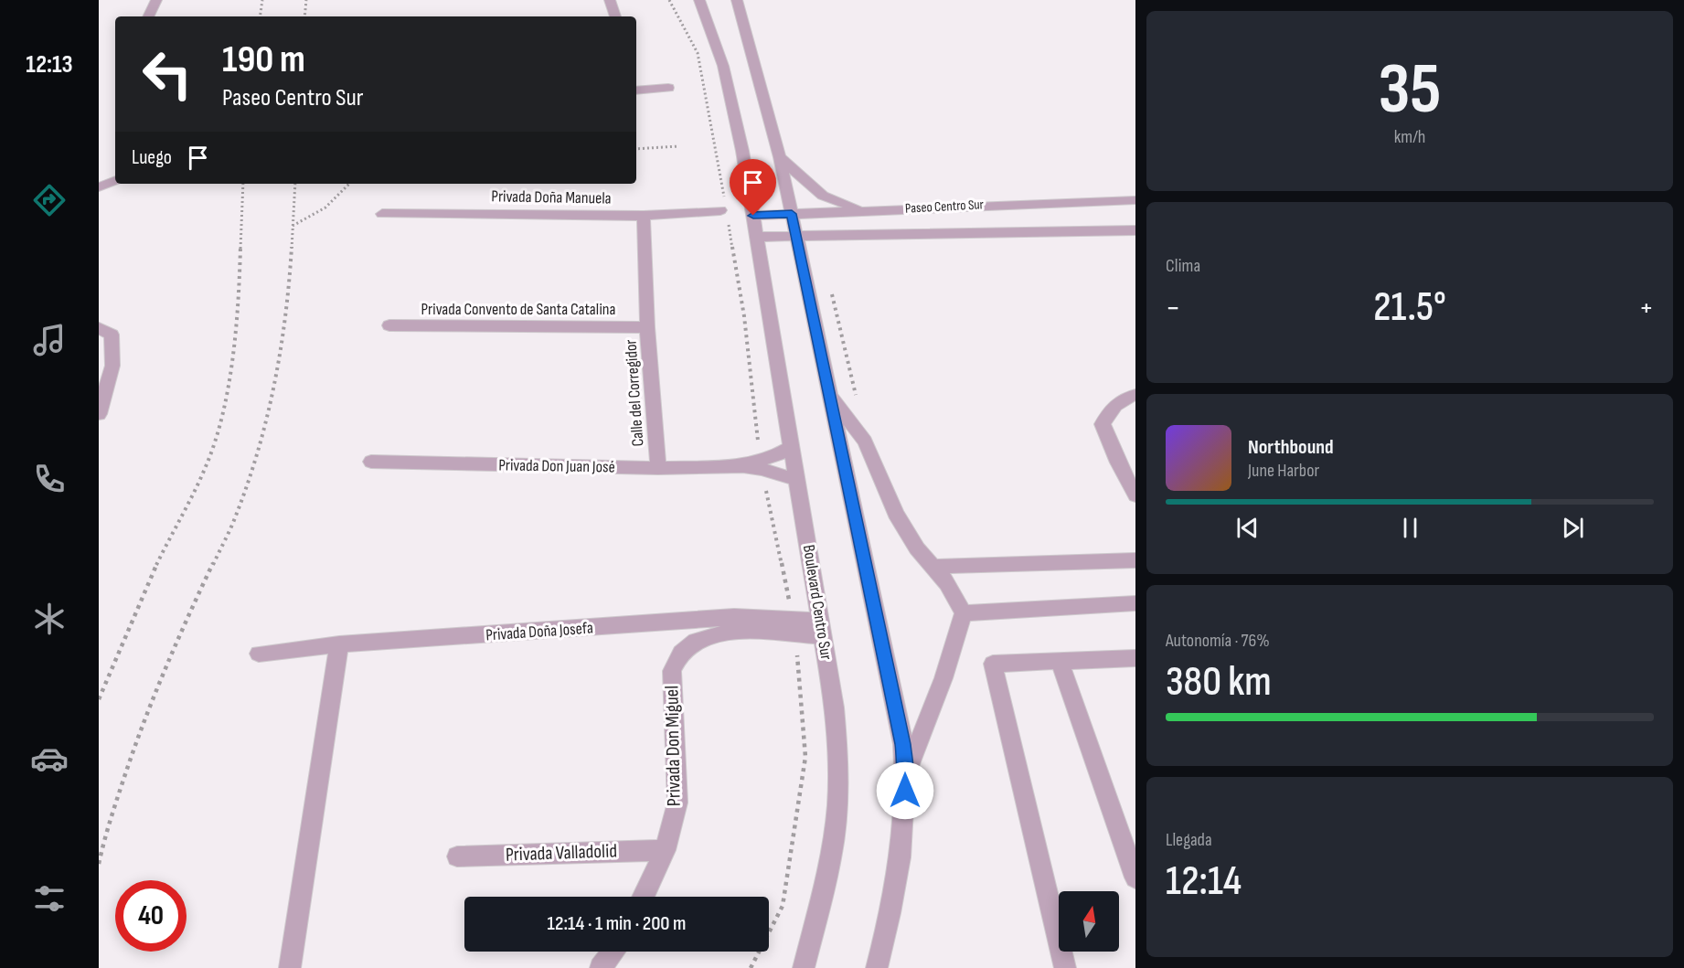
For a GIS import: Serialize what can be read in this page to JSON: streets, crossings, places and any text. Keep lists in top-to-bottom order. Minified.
{"streets":{"street":["Privada Doña Manuela","Paseo Centro Sur","Privada Convento de Santa Catalina","Calle del Corregidor","Privada Don Juan José","Boulevard Centro Sur","Privada Doña Josefa","Privada Don Miguel","Privada Valladolid"]},"crossings":[["Privada Doña Manuela","Calle del Corregidor"],["Paseo Centro Sur","Boulevard Centro Sur"],["Privada Convento de Santa Catalina","Calle del Corregidor"],["Calle del Corregidor","Privada Don Juan José"],["Privada Don Juan José","Boulevard Centro Sur"],["Boulevard Centro Sur","Privada Doña Josefa"],["Boulevard Centro Sur","Privada Don Miguel"],["Privada Doña Josefa","Privada Don Miguel"],["Privada Don Miguel","Privada Valladolid"]],"north":"top","page":{"tabs":"12:13","tile":[["35","km/h"],"Clima",["Autonomía · 76%","380 km"],["Llegada","12:14"]],"turn":["190 m","Paseo Centro Sur"],"then":"Luego","heat":["−","21.5°","+"],"song":["Northbound","June Harbor"],"limit":"40","trip":"12:14 · 1 min · 200 m"}}
